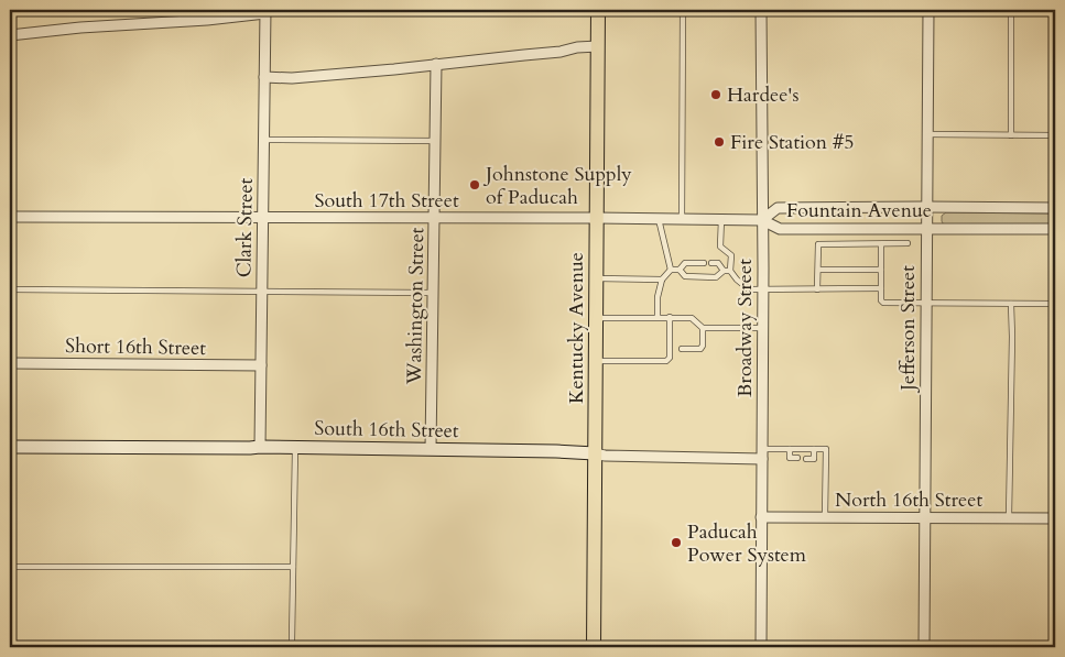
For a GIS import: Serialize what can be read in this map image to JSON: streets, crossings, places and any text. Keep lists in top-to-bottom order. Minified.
{"streets":{"main road":["Kentucky Avenue"],"street":["South 17th Street","Fountain Avenue","Clark Street","Washington Street","Broadway Street","Jefferson Street","Short 16th Street","South 16th Street","North 16th Street"]},"crossings":[["South 17th Street","Fountain Avenue"],["South 17th Street","Clark Street"],["South 17th Street","Washington Street"],["South 17th Street","Kentucky Avenue"],["South 17th Street","Broadway Street"],["Fountain Avenue","Broadway Street"],["Fountain Avenue","Jefferson Street"],["Clark Street","Short 16th Street"],["Clark Street","South 16th Street"],["Washington Street","South 16th Street"],["Kentucky Avenue","South 16th Street"],["Broadway Street","South 16th Street"],["Broadway Street","North 16th Street"],["Jefferson Street","North 16th Street"]],"places":["Hardee's","Fire Station #5","Johnstone Supply of Paducah","Paducah Power System"]}
